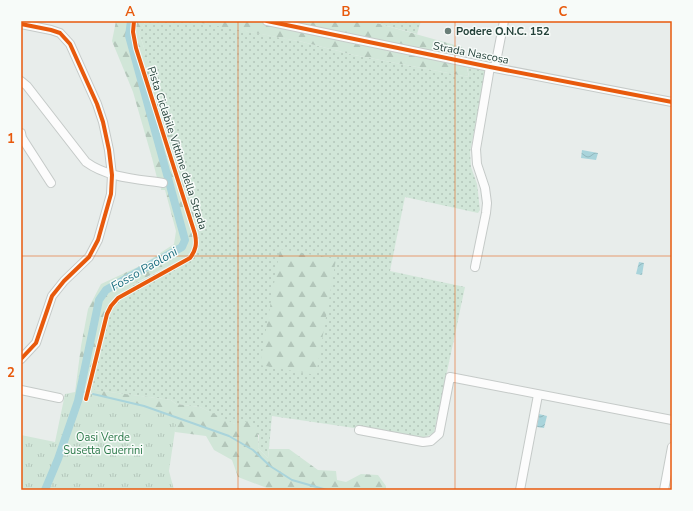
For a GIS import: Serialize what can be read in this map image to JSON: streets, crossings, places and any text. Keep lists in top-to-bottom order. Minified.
{"streets":{"street":["Strada Nascosa"],"cycle path":["Pista Ciclabile Vittime della Strada"]},"water":["Fosso Paoloni"],"parks":["Oasi Verde Susetta Guerrini"],"places":["Podere O.N.C. 152"],"grid":{"columns":["A","B","C"],"rows":["1","2"]}}
